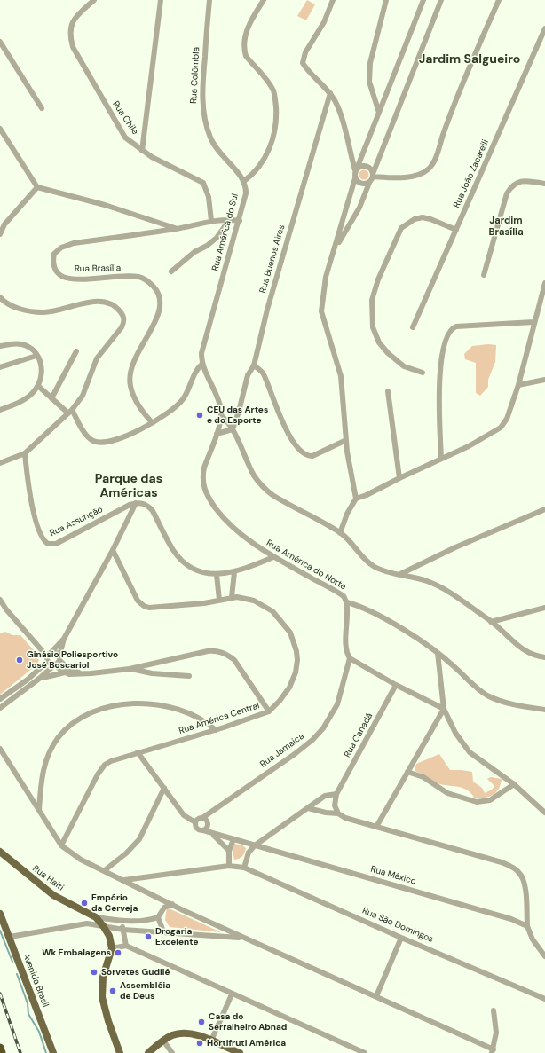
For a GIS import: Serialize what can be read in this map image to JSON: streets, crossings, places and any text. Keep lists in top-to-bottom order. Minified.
{"streets":{"main road":["Rua Haiti","Avenida Brasil"],"street":["Rua Colômbia","Rua Chile","Rua João Zacareili","Rua América do Sul","Rua Buenos Aires","Rua Brasília","Rua Assunção","Rua América do Norte","Rua América Central","Rua Canadá","Rua Jamaica","Rua México","Rua São Domingos"]},"crossings":[["Rua Colômbia","Rua América do Sul"],["Rua Chile","Rua Brasília"],["Rua América do Sul","Rua Brasília"],["Rua América do Sul","Rua América do Norte"],["Rua América do Norte","Rua Jamaica"],["Rua Jamaica","Rua México"]],"districts":["Jardim Salgueiro","Jardim Brasília","Parque das Américas"],"places":["CEU das Artes e do Esporte","Ginásio Poliesportivo José Boscariol","Empório da Cerveja","Drogaria Excelente","Wk Embalagens","Sorvetes Gudilé","Assembléia de Deus","Casa do Serralheiro Abnad","Hortifruti América"]}
